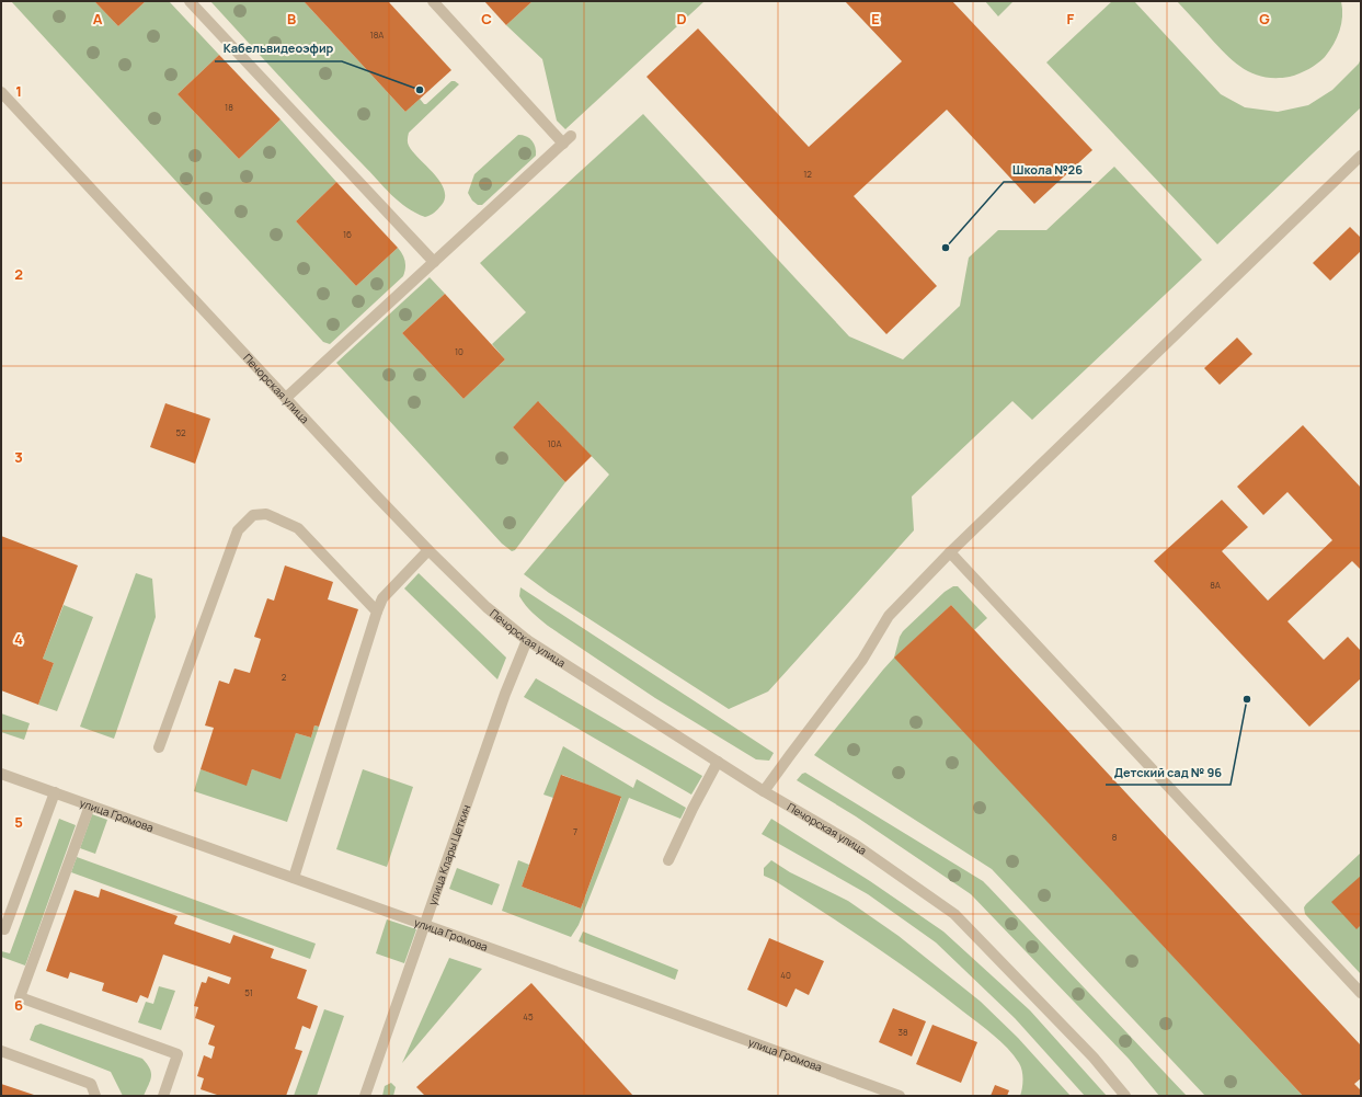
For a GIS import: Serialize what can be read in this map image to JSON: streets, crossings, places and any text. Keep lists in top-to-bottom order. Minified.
{"streets":{"street":["Печорская улица","улица Громова","улица Клары Цеткин"]},"crossings":[["Печорская улица","улица Клары Цеткин"],["улица Громова","улица Клары Цеткин"]],"places":["Кабельвидеоэфир","Школа №26","Детский сад № 96"],"house_numbers":["18А","18","12","16","10","52","10А","8А","2","7","8","40","51","45","38"],"grid":{"columns":["A","B","C","D","E","F","G"],"rows":["1","2","3","4","5","6"]}}
